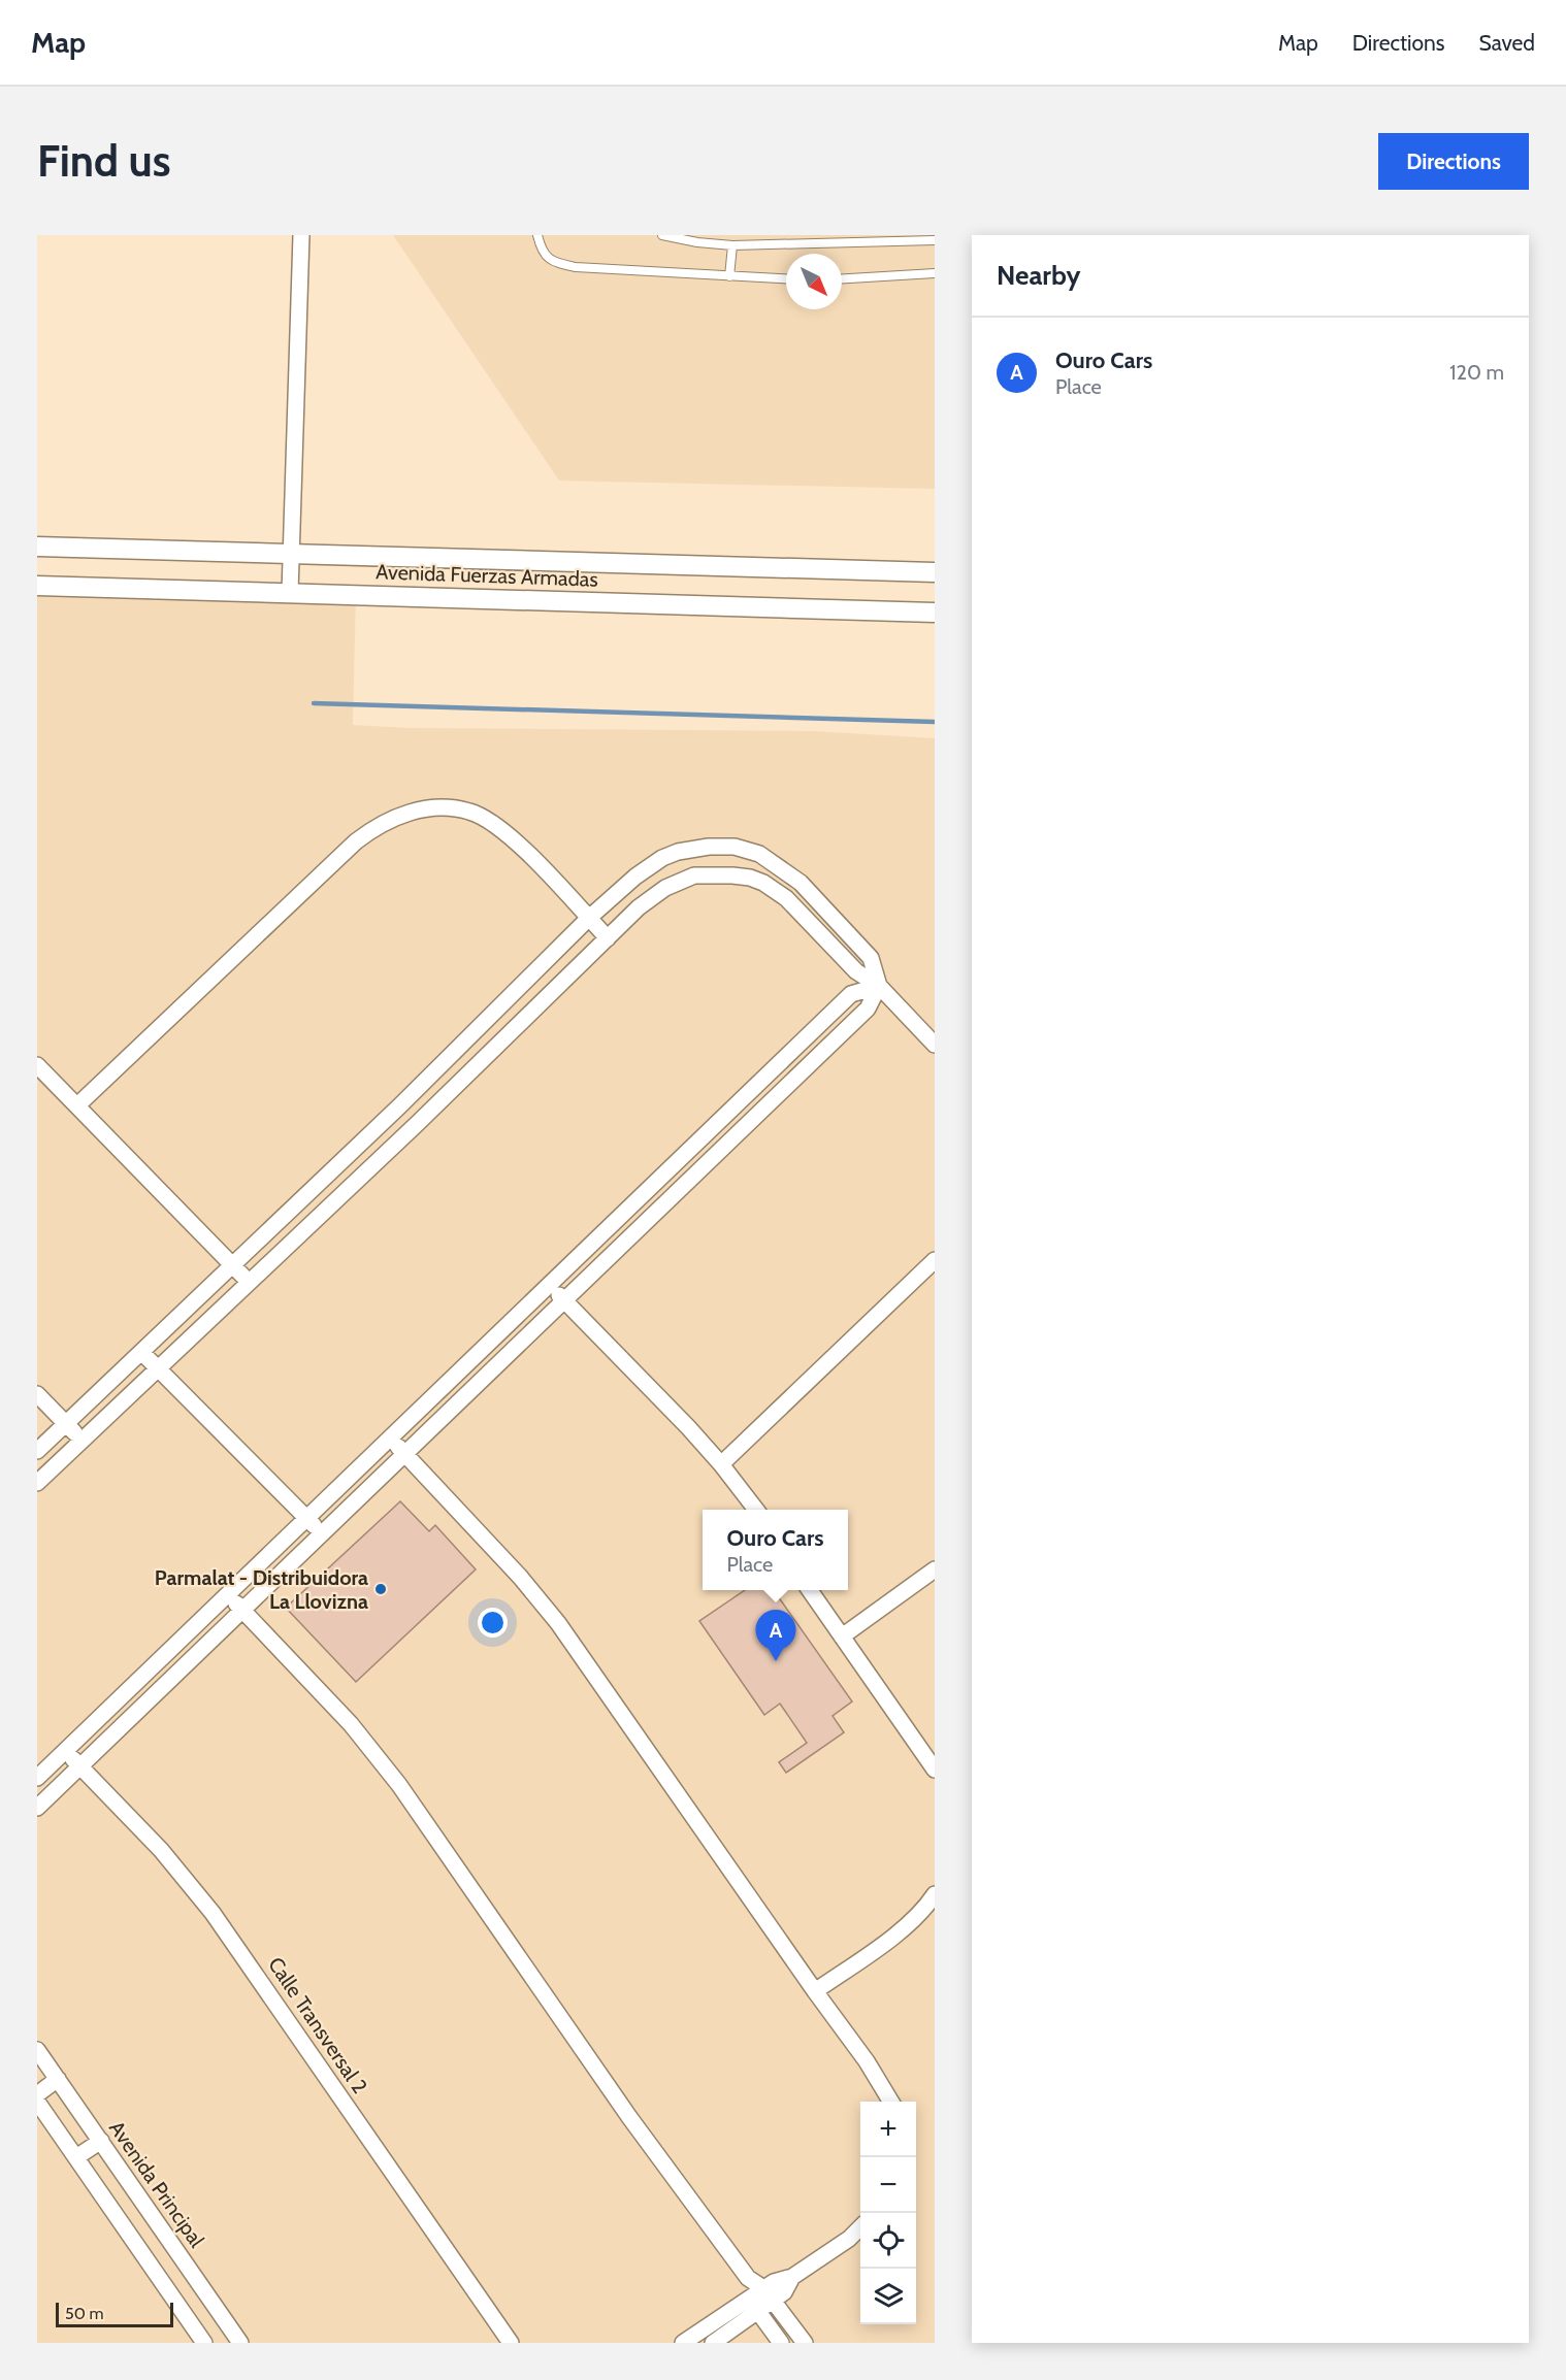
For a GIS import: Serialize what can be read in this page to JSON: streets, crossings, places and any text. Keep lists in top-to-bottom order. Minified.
{"streets":{"street":["Avenida Fuerzas Armadas","Calle Transversal 2","Avenida Principal"]},"places":["Parmalat - Distribuidora La Llovizna"],"scale_bar":"50 m","north":"bottom right","page":{"header":"Map","nav":["Map","Directions","Saved"],"buttons":"Directions","title":"Find us","heading":"Nearby","list":[{"mark":"A","name":"Ouro Cars","note":"Place","value":"120 m"}],"popup":["Ouro Cars","Place"],"pins":"A","map_buttons":["+","−"],"scale":"50 m"}}
